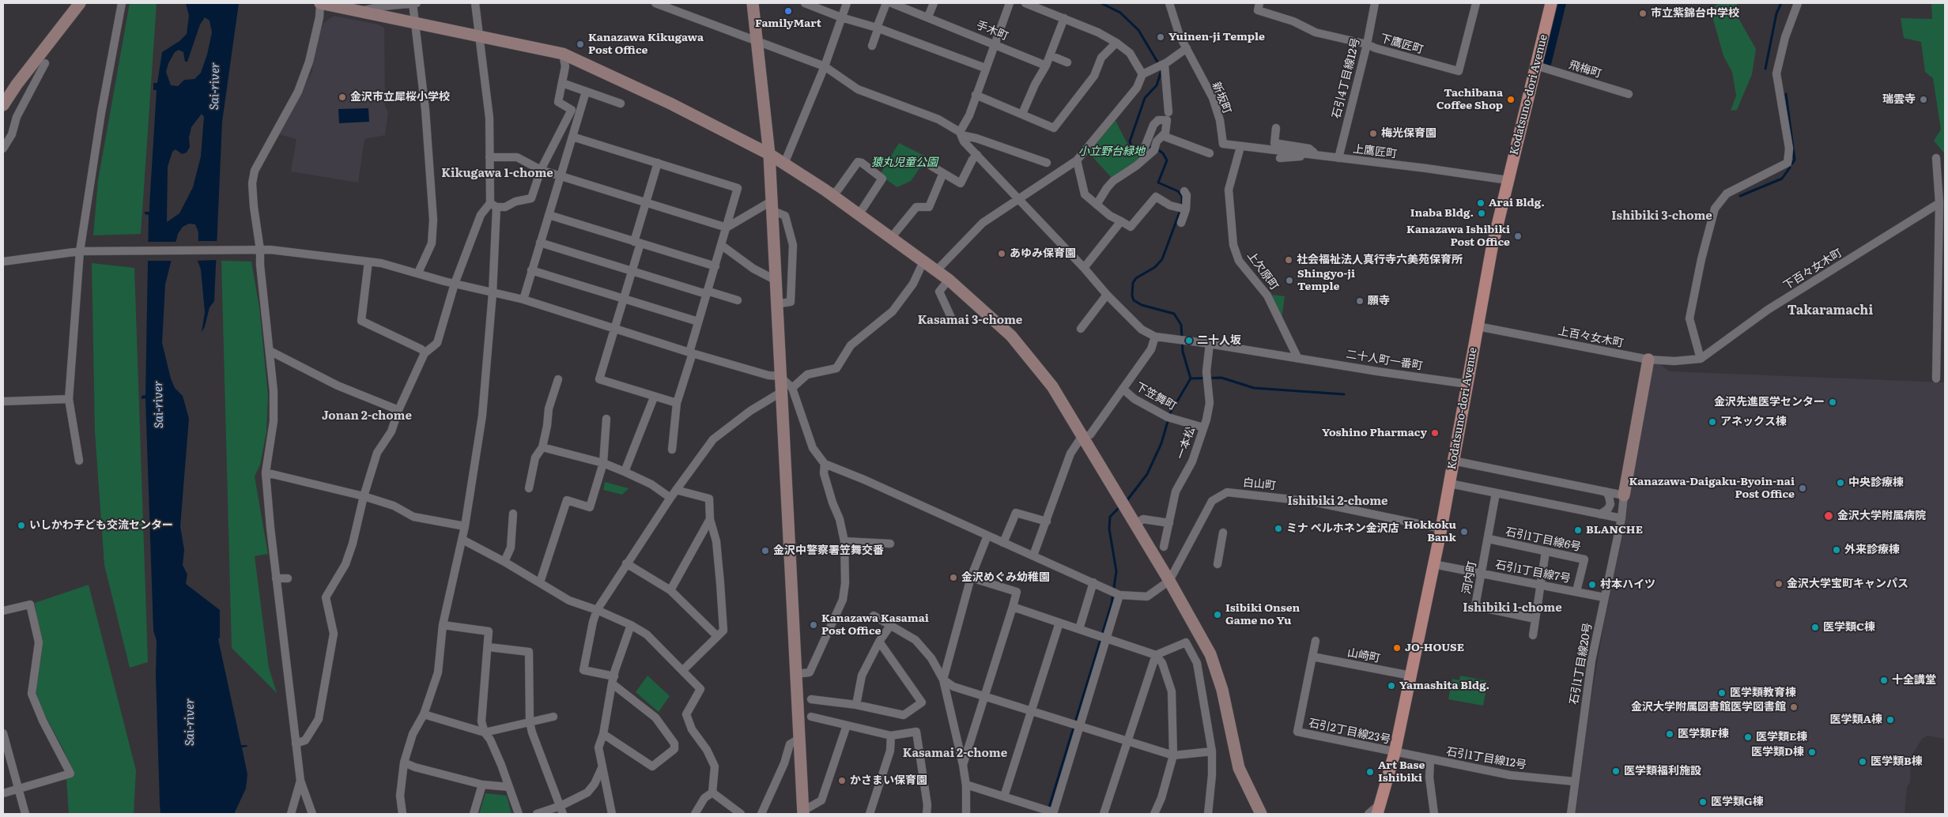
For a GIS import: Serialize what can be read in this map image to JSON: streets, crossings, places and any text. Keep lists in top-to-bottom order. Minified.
{"streets":{"main road":["Kodatsuno-dori Avenue"],"street":["手木町","下鷹匠町","飛梅町","石引4丁目線12号","新坂町","上鷹匠町","下百々女木町","上欠原町","上百々女木町","二十人町一番町","下笠舞町","一本松","白山町","石引1丁目線6号","石引1丁目線7号","河内町","山崎町","石引1丁目線20号","石引2丁目線23号","石引1丁目線12号"]},"crossings":[["下鷹匠町","石引4丁目線12号"],["飛梅町","Kodatsuno-dori Avenue"],["石引4丁目線12号","上鷹匠町"],["Kodatsuno-dori Avenue","上鷹匠町"],["Kodatsuno-dori Avenue","上百々女木町"],["Kodatsuno-dori Avenue","二十人町一番町"],["Kodatsuno-dori Avenue","白山町"],["Kodatsuno-dori Avenue","石引1丁目線7号"],["Kodatsuno-dori Avenue","山崎町"],["Kodatsuno-dori Avenue","石引2丁目線23号"],["Kodatsuno-dori Avenue","石引1丁目線12号"],["新坂町","上鷹匠町"],["新坂町","上欠原町"],["上鷹匠町","上欠原町"],["下百々女木町","上百々女木町"],["上欠原町","二十人町一番町"],["二十人町一番町","一本松"],["下笠舞町","一本松"],["石引1丁目線6号","石引1丁目線7号"],["石引1丁目線6号","河内町"],["石引1丁目線7号","河内町"],["石引1丁目線7号","石引1丁目線20号"],["山崎町","石引2丁目線23号"],["石引1丁目線20号","石引1丁目線12号"],["石引2丁目線23号","石引1丁目線12号"]],"districts":["Kikugawa 1-chome","Ishibiki 3-chome","Takaramachi","Kasamai 3-chome","Jonan 2-chome","Ishibiki 2-chome","Ishibiki 1-chome","Kasamai 2-chome"],"water":["Sai-river"],"parks":["小立野台緑地","猿丸児童公園"],"places":["FamilyMart","市立紫錦台中学校","Yuinen-ji Temple","Kanazawa Kikugawa Post Office","金沢市立犀桜小学校","Tachibana Coffee Shop","瑞雲寺","梅光保育園","Arai Bldg.","Inaba Bldg.","Kanazawa Ishibiki Post Office","あゆみ保育園","社会福祉法人真行寺六美苑保育所","Shingyo-ji Temple","願寺","二十人坂","金沢先進医学センター","アネックス棟","Yoshino Pharmacy","中央診療棟","Kanazawa-Daigaku-Byoin-nai Post Office","金沢大学附属病院","いしかわ子ども交流センター","ミナ ペルホネン金沢店","BLANCHE","Hokkoku Bank","外来診療棟","金沢中警察署笠舞交番","金沢めぐみ幼稚園","金沢大学宝町キャンパス","村本ハイツ","Isibiki Onsen Game no Yu","Kanazawa Kasamai Post Office","医学類C棟","JO-HOUSE","十全講堂","Yamashita Bldg.","医学類教育棟","金沢大学附属図書館医学図書館","医学類A棟","医学類F棟","医学類E棟","医学類D棟","医学類B棟","医学類福利施設","Art Base Ishibiki","かさまい保育園","医学類G棟"]}
